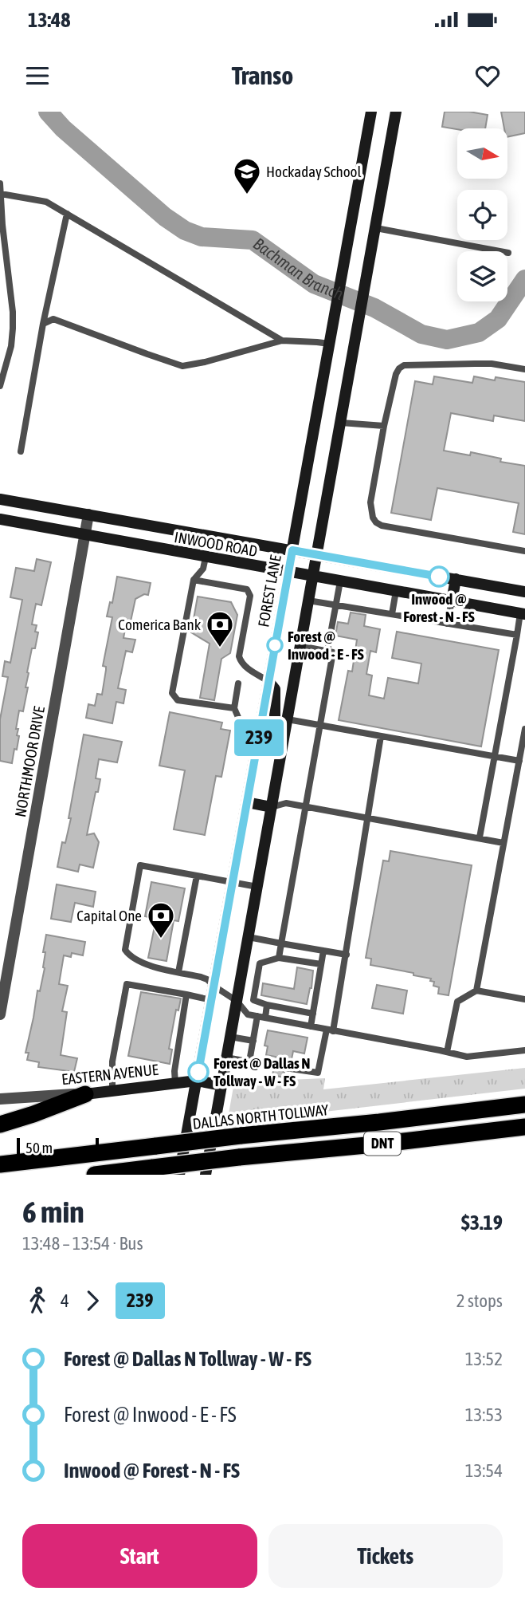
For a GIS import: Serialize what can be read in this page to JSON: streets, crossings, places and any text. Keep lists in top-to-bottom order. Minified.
{"streets":{"highway":["DALLAS NORTH TOLLWAY","DNT"],"main road":["INWOOD ROAD","FOREST LANE","EASTERN AVENUE"],"street":["NORTHMOOR DRIVE"]},"crossings":[["INWOOD ROAD","FOREST LANE"],["INWOOD ROAD","NORTHMOOR DRIVE"],["FOREST LANE","EASTERN AVENUE"]],"water":["Bachman Branch"],"places":{"school or university":["Hockaday School"],"other":["Inwood @ Forest - N - FS","Forest @ Inwood - E - FS","Forest @ Dallas N Tollway - W - FS"],"bank":["Comerica Bank","Capital One"]},"lines":["bus line 239"],"scale_bar":"50 m","north":"right","page":{"status":"13:48","header":"Transo","on_map":"239","scale":"50 m","heading":["6 min","13:48 – 13:54 · Bus","$3.19"],"legs":["4","239","2 stops"],"list":[{"name":"Forest @ Dallas N Tollway - W - FS","value":"13:52"},{"name":"Forest @ Inwood - E - FS","value":"13:53"},{"name":"Inwood @ Forest - N - FS","value":"13:54"}],"buttons":["Start","Tickets"]}}
